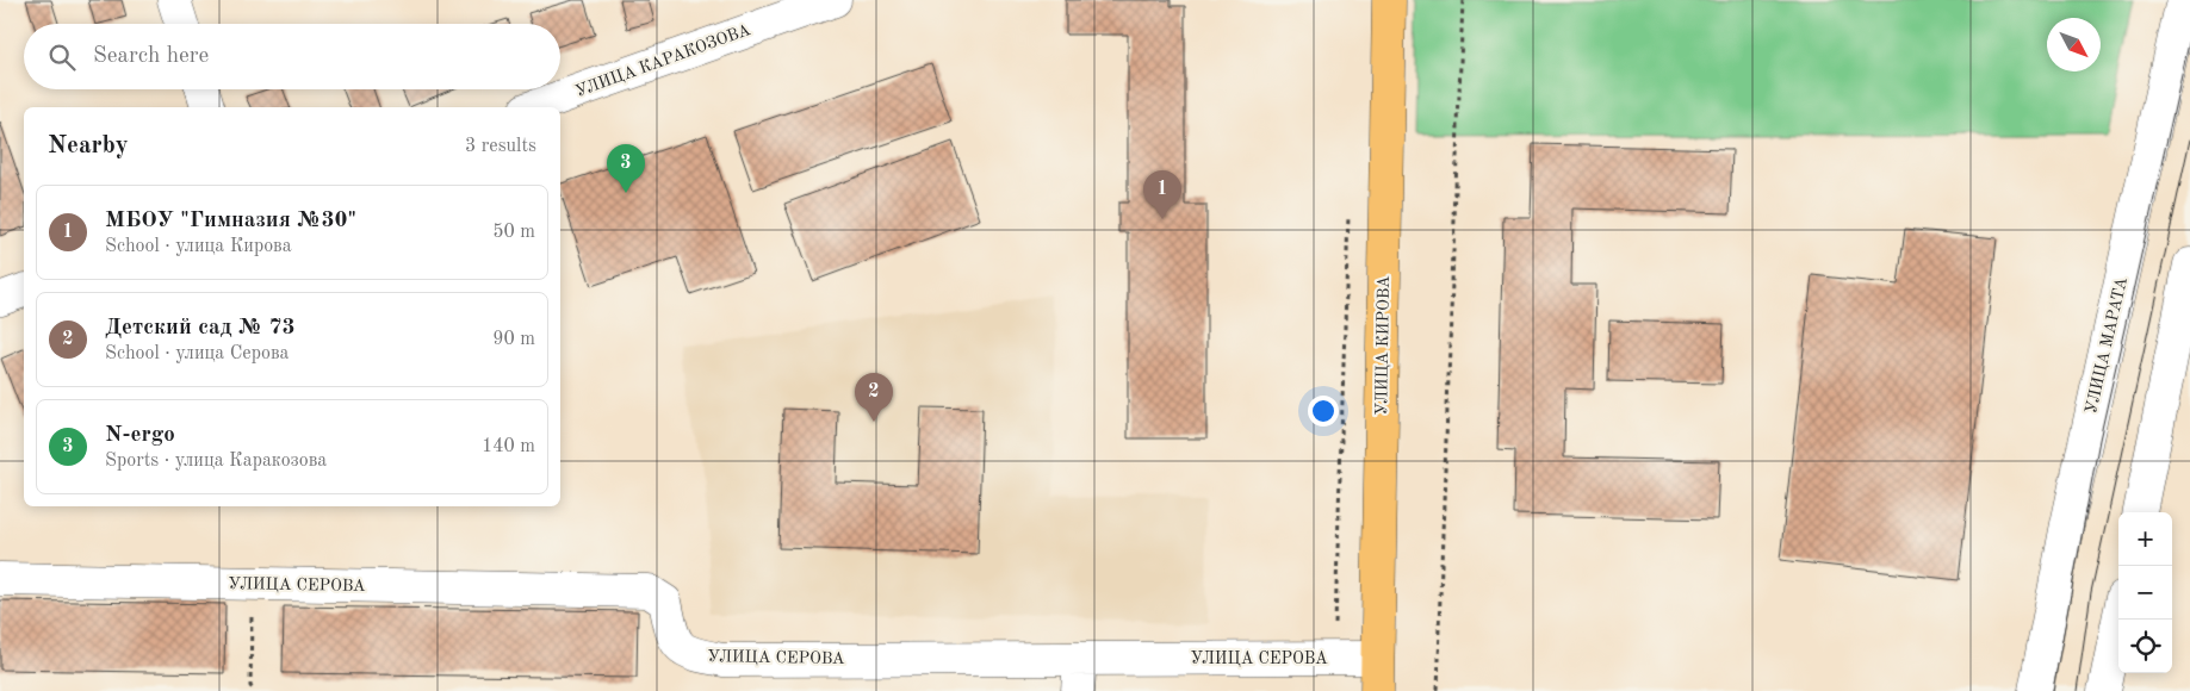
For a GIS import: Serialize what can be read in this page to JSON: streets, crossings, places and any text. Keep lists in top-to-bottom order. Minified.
{"streets":{"main road":["УЛИЦА КИРОВА"],"street":["УЛИЦА КАРАКОЗОВА","УЛИЦА МАРАТА","УЛИЦА СЕРОВА"]},"crossings":[["УЛИЦА КИРОВА","УЛИЦА СЕРОВА"]],"north":"bottom right","page":{"search":"Search here","heading":["Nearby","3 results"],"pins":["3","1","2"],"list":[{"mark":"1","name":"МБОУ \"Гимназия №30\"","note":"School · улица Кирова","value":"50 m"},{"mark":"2","name":"Детский сад № 73","note":"School · улица Серова","value":"90 m"},{"mark":"3","name":"N-ergo","note":"Sports · улица Каракозова","value":"140 m"}],"map_buttons":["+","−"]}}
